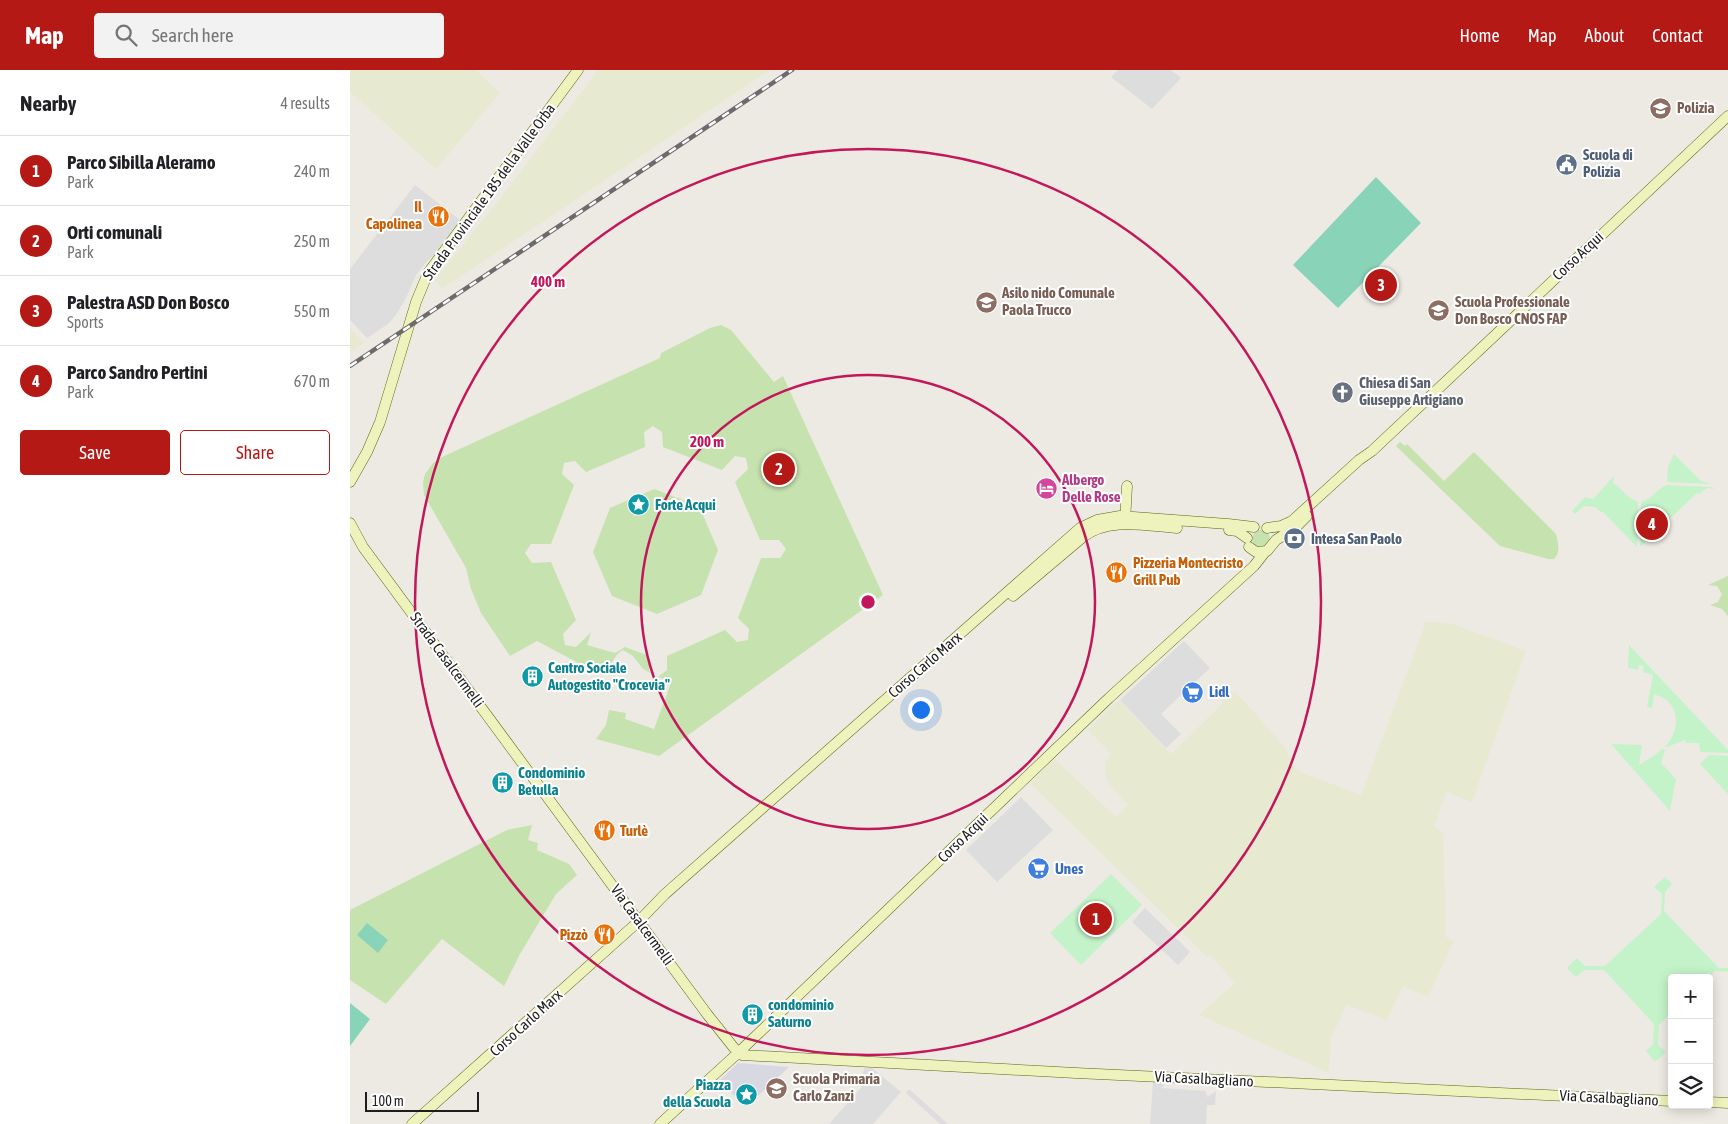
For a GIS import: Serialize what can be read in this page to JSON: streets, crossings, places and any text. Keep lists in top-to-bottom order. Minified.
{"streets":{"street":["Strada Provinciale 185 della Valle Orba","Corso Acqui","Strada Casalcermelli","Corso Carlo Marx","Via Casalcermelli","Via Casalbagliano"]},"crossings":[["Corso Acqui","Corso Carlo Marx"],["Corso Acqui","Via Casalcermelli"],["Corso Acqui","Via Casalbagliano"],["Strada Casalcermelli","Via Casalcermelli"],["Corso Carlo Marx","Via Casalcermelli"],["Via Casalcermelli","Via Casalbagliano"]],"places":{"school or university":["Polizia","Asilo nido Comunale Paola Trucco","Scuola Professionale Don Bosco CNOS FAP","Scuola Primaria Carlo Zanzi"],"public building":["Scuola di Polizia"],"restaurant":["Il Capolinea","Pizzeria Montecristo Grill Pub","Turlè","Pizzò"],"church":["Chiesa di San Giuseppe Artigiano"],"hotel":["Albergo Delle Rose"],"place":["Forte Acqui","Piazza della Scuola"],"bank":["Intesa San Paolo"],"building":["Centro Sociale Autogestito \"Crocevia\"","Condominio Betulla","condominio Saturno"],"supermarket":["Lidl","Unes"]},"scale_bar":"100 m","page":{"header":"Map","search":"Search here","nav":["Home","Map","About","Contact"],"heading":["Nearby","4 results"],"list":[{"mark":"1","name":"Parco Sibilla Aleramo","note":"Park","value":"240 m"},{"mark":"2","name":"Orti comunali","note":"Park","value":"250 m"},{"mark":"3","name":"Palestra ASD Don Bosco","note":"Sports","value":"550 m"},{"mark":"4","name":"Parco Sandro Pertini","note":"Park","value":"670 m"}],"pins":["3","2","4","1"],"buttons":["Save","Share"],"map_buttons":["+","−"],"scale":"100 m"},"rings":["400 m","200 m"]}
